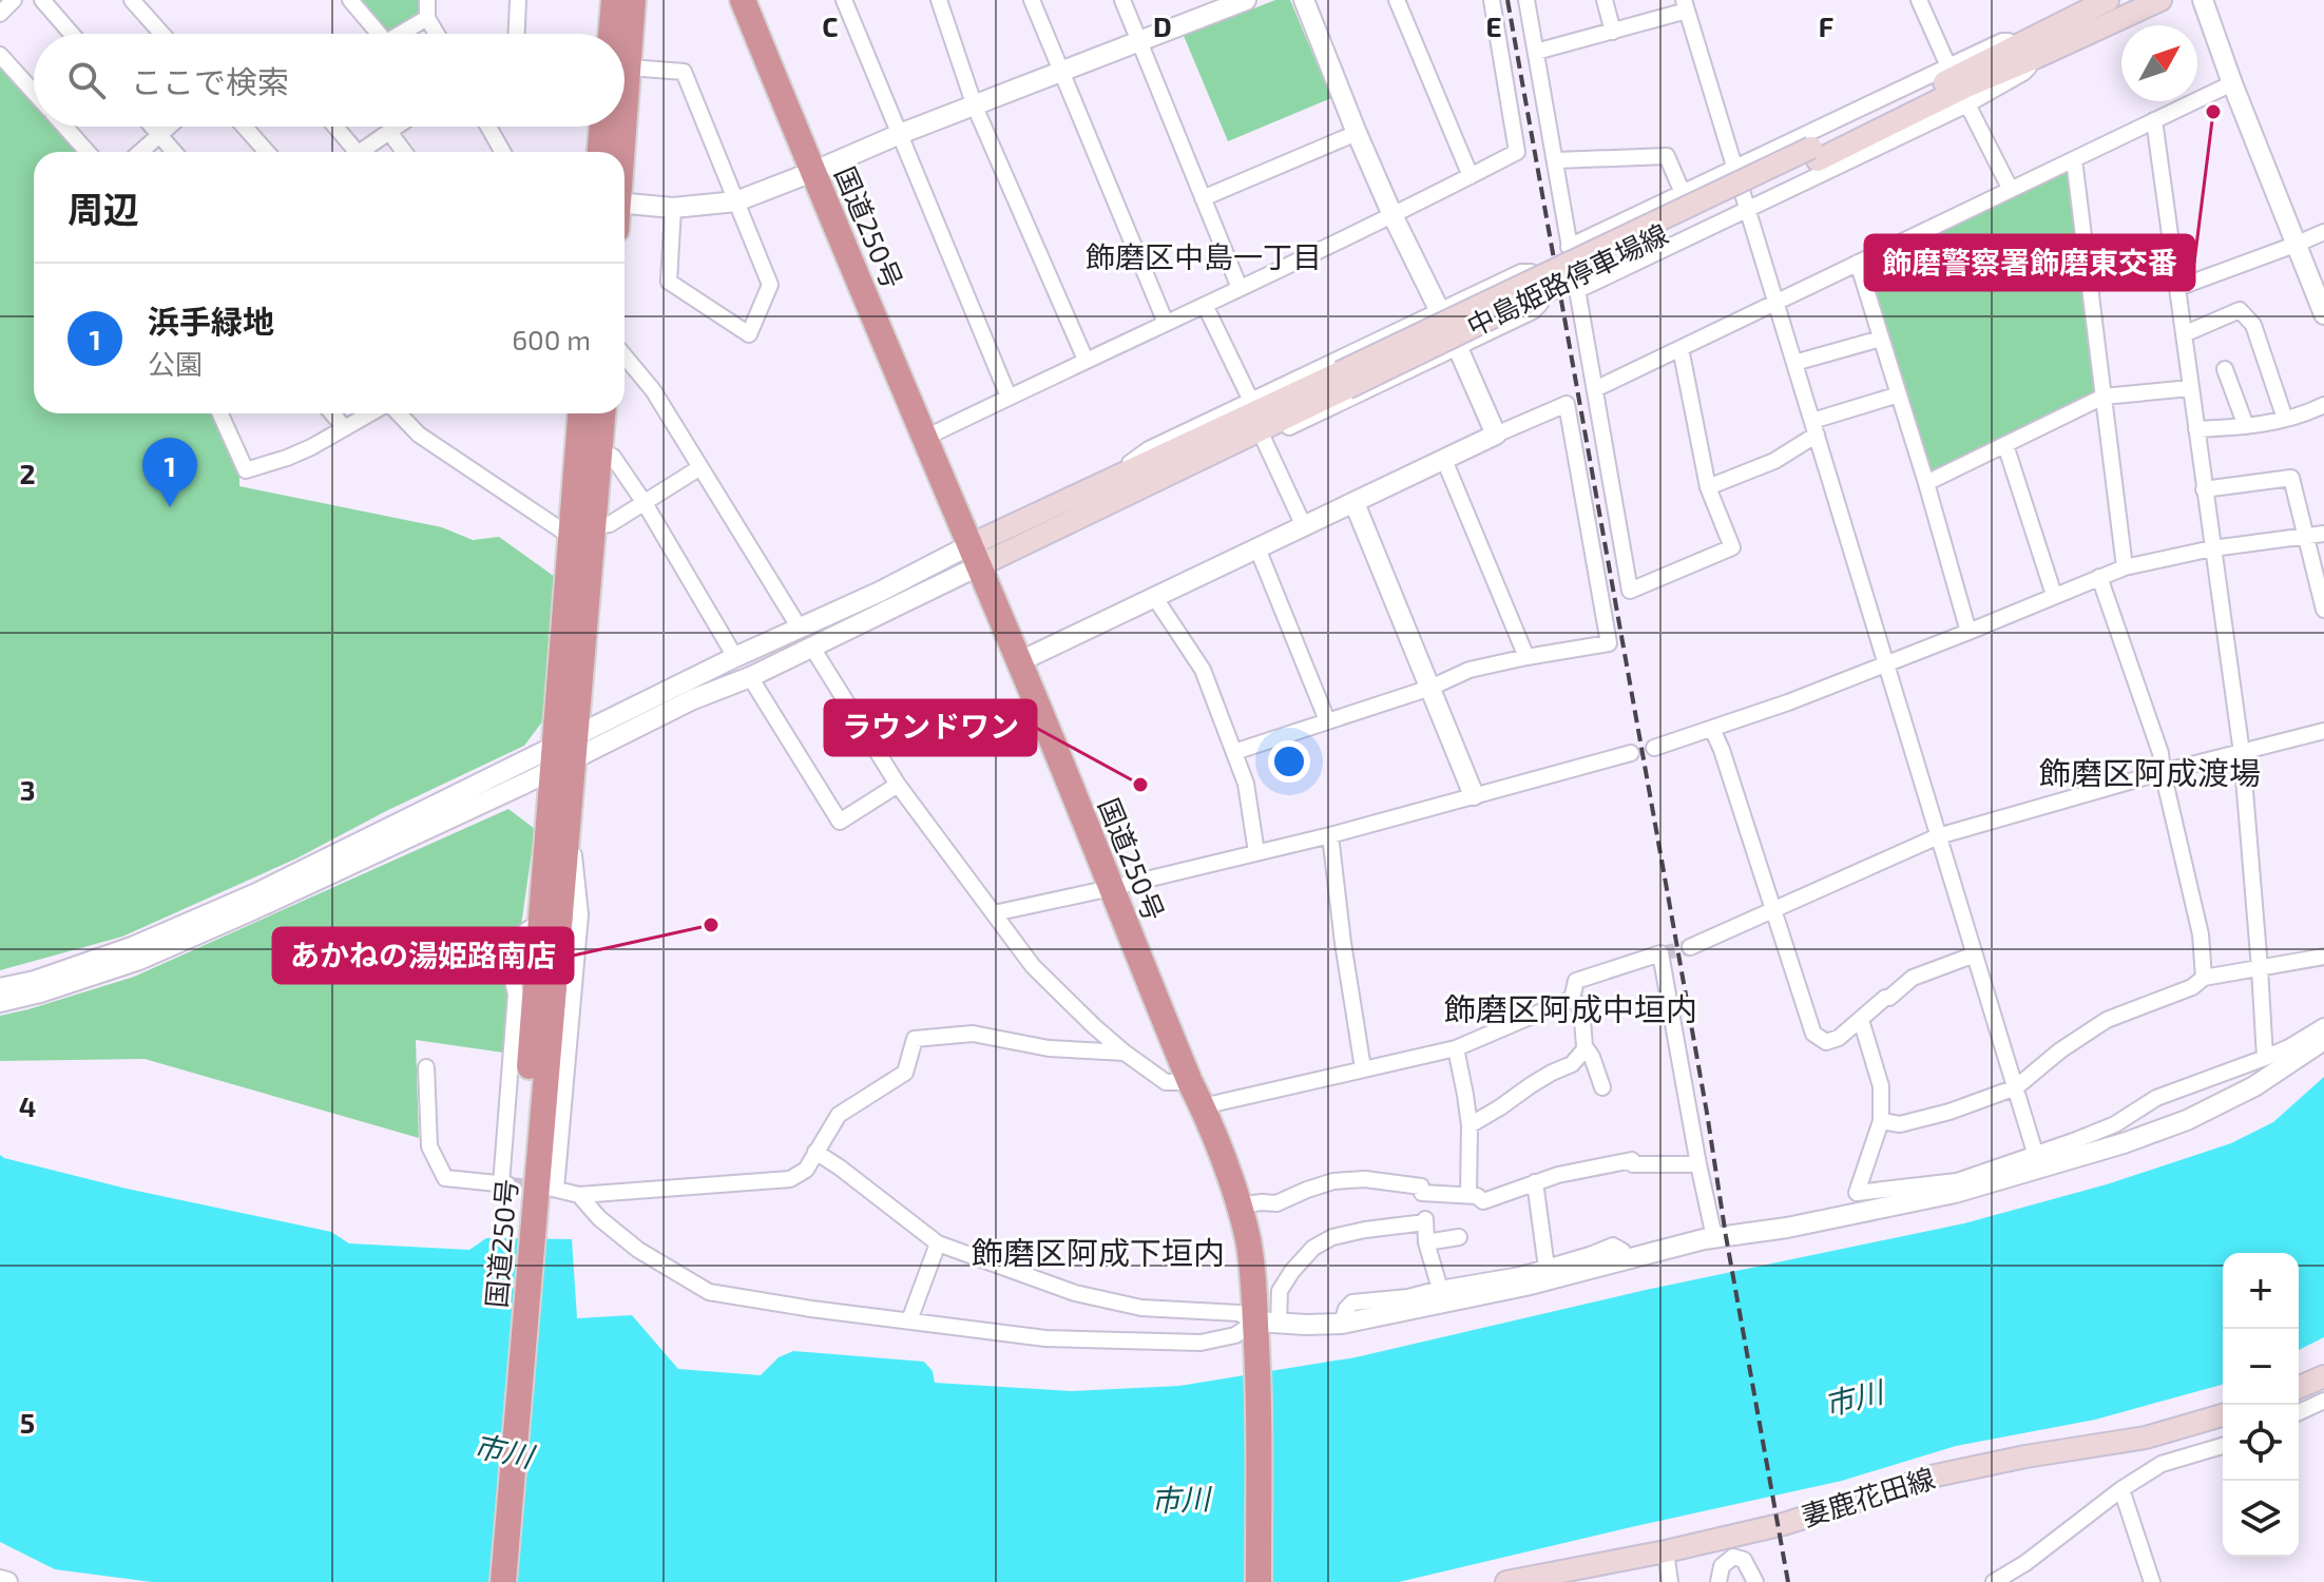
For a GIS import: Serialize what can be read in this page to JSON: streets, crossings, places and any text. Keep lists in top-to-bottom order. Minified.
{"streets":{"highway":["国道250号"],"main road":["中島姫路停車場線","妻鹿花田線"]},"crossings":[["国道250号","中島姫路停車場線"]],"districts":["飾磨区中島一丁目","飾磨区阿成渡場","飾磨区阿成中垣内","飾磨区阿成下垣内"],"water":["市川"],"places":["飾磨警察署飾磨東交番","ラウンドワン","あかねの湯姫路南店"],"north":"top right","page":{"search":"ここで検索","heading":"周辺","list":[{"mark":"1","name":"浜手緑地","note":"公園","value":"600 m"}],"pins":"1","map_buttons":["+","−"]},"grid":{"columns":["C","D","E","F"],"rows":["2","3","4","5"]}}
